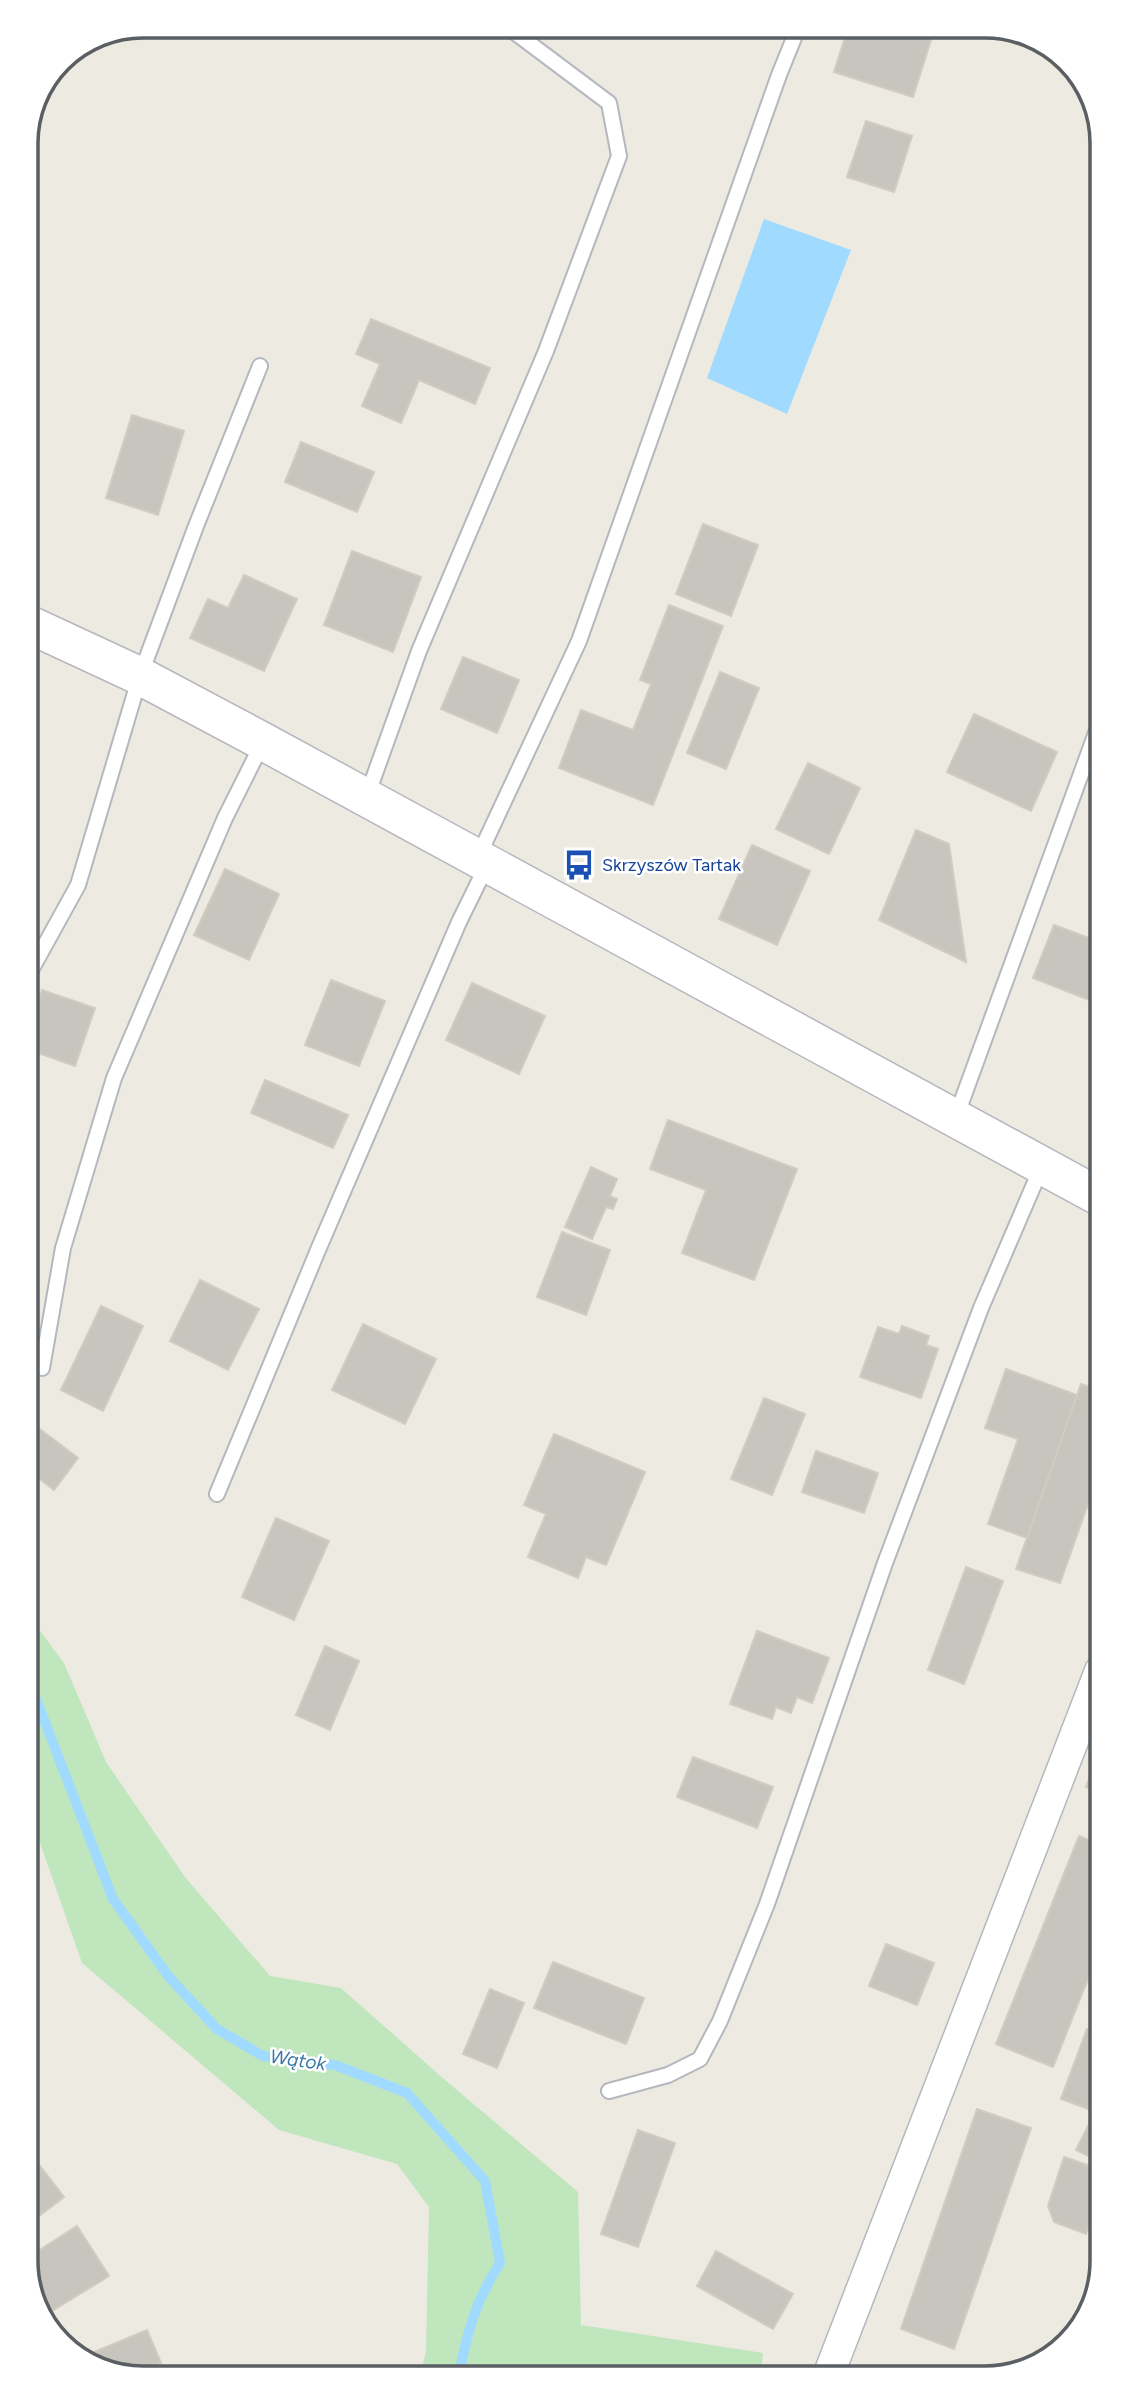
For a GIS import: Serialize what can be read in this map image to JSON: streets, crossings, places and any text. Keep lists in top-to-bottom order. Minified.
{"water":["Wątok"],"places":{"bus stop":["Skrzyszów Tartak"]}}
